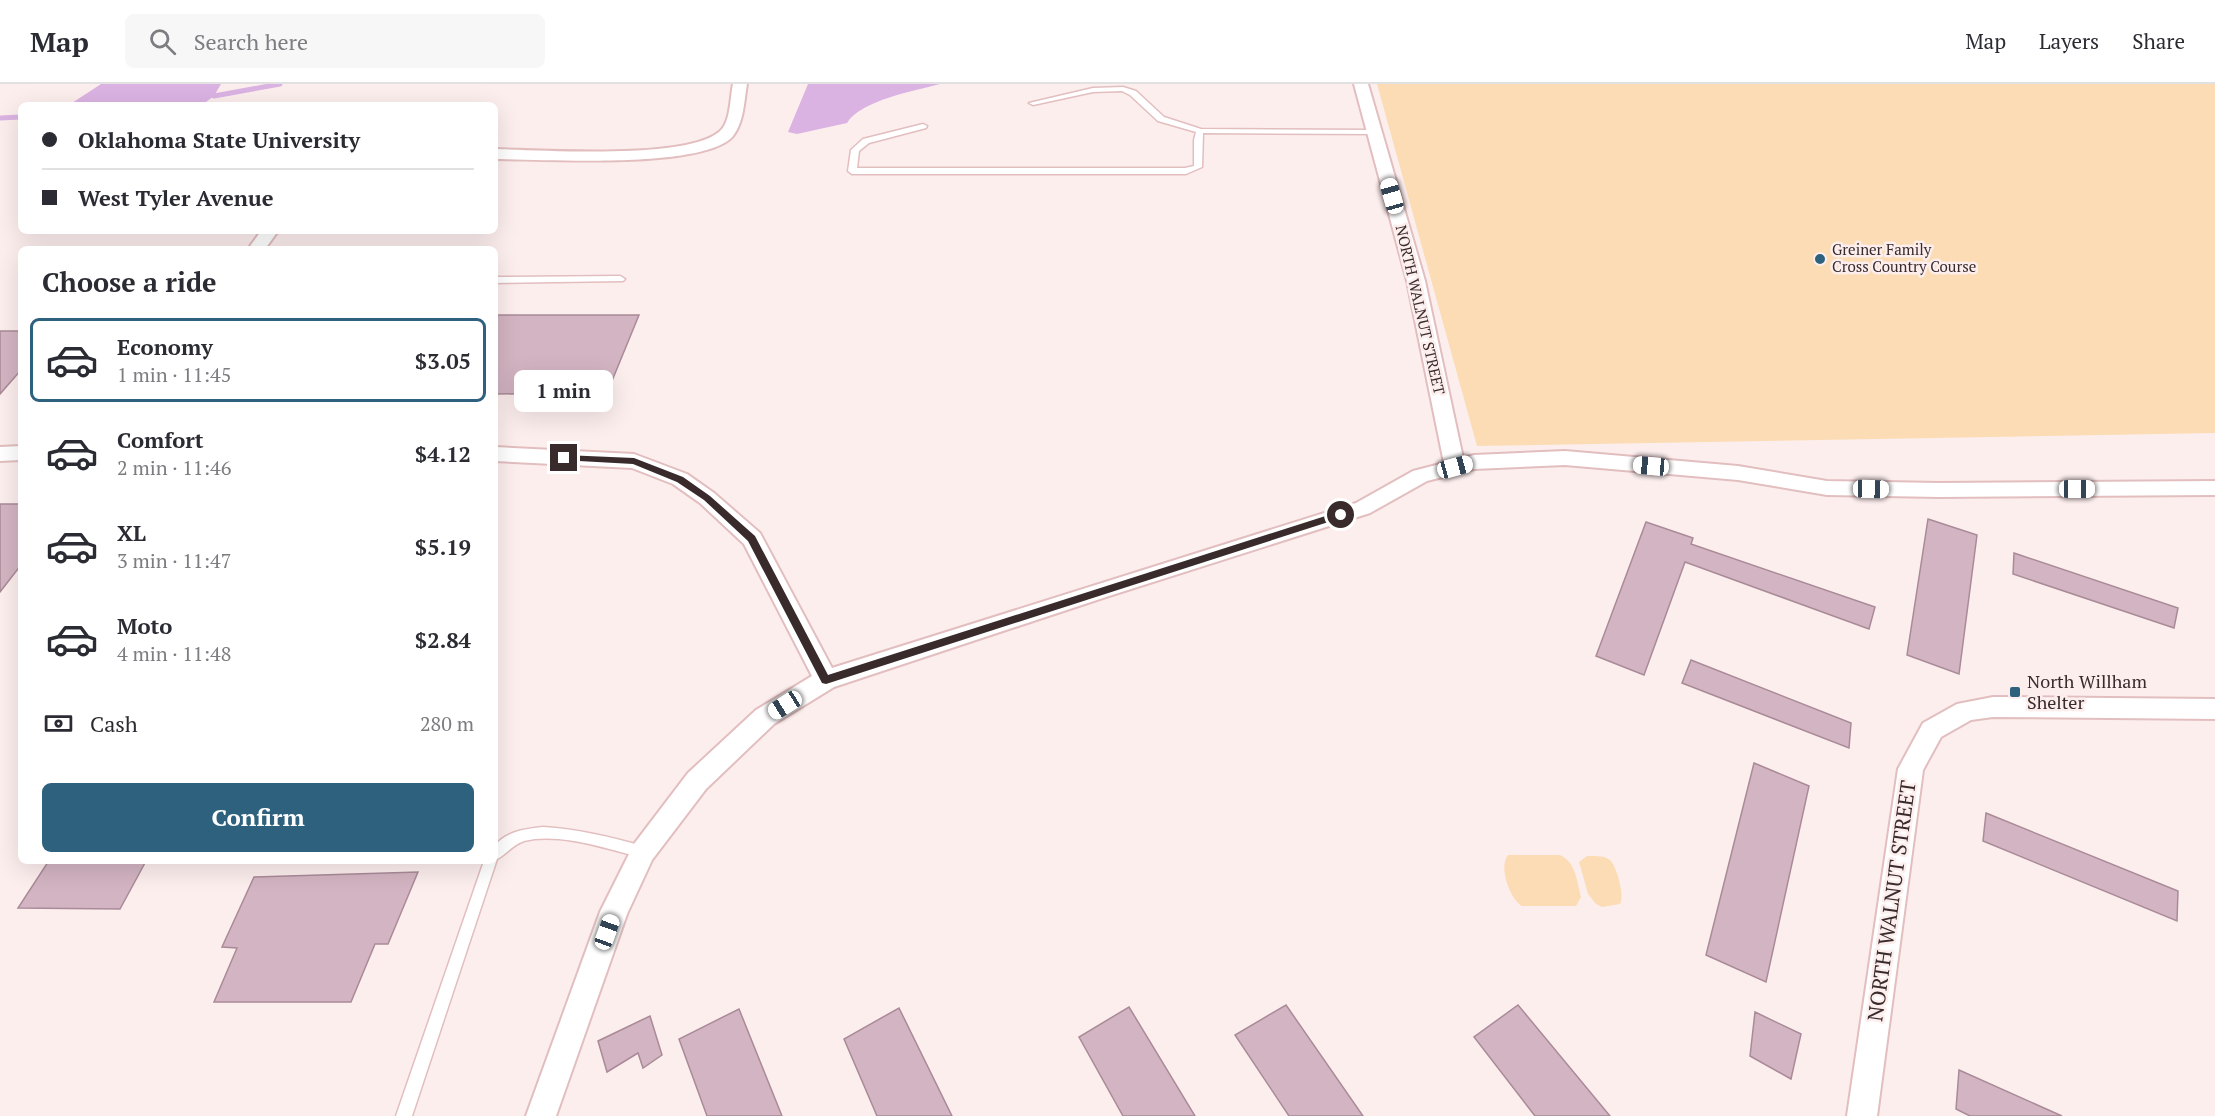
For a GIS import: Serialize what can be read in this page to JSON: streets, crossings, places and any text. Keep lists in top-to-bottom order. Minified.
{"streets":{"street":["NORTH WALNUT STREET"]},"places":{"other":["Greiner Family Cross Country Course"],"transit":["North Willham Shelter"]},"page":{"header":"Map","search":"Search here","nav":["Map","Layers","Share"],"banner":["Oklahoma State University","West Tyler Avenue"],"heading":"Choose a ride","list":[{"name":"Economy","note":"1 min · 11:45","value":"$3.05"},{"name":"Comfort","note":"2 min · 11:46","value":"$4.12"},{"name":"XL","note":"3 min · 11:47","value":"$5.19"},{"name":"Moto","note":"4 min · 11:48","value":"$2.84"}],"bubble":"1 min","pay":["Cash","280 m"],"buttons":"Confirm"}}
